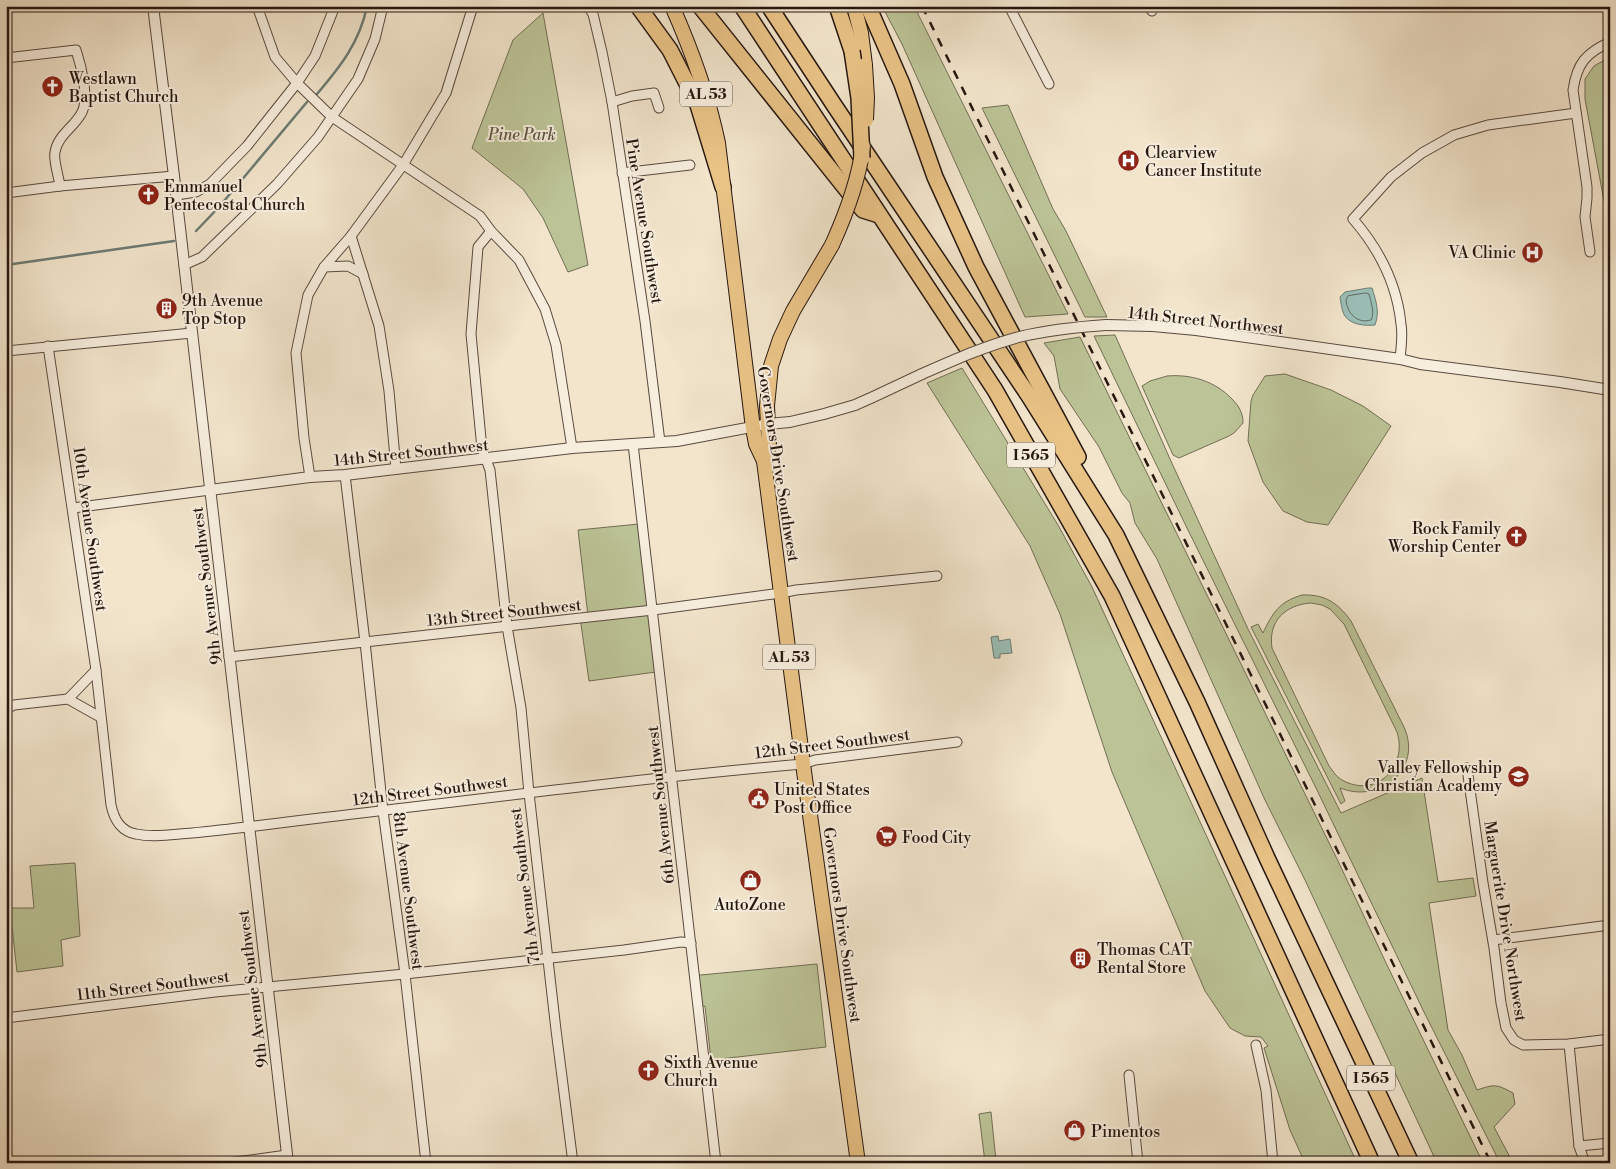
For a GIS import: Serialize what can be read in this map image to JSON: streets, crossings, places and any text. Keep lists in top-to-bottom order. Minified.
{"streets":{"highway":["I 565"],"main road":["AL 53","Governors Drive Southwest"],"street":["Pine Avenue Southwest","14th Street Northwest","14th Street Southwest","10th Avenue Southwest","9th Avenue Southwest","13th Street Southwest","12th Street Southwest","6th Avenue Southwest","7th Avenue Southwest","8th Avenue Southwest","Marguerite Drive Northwest","11th Street Southwest"]},"crossings":[["AL 53","14th Street Northwest"],["AL 53","Governors Drive Southwest"],["Pine Avenue Southwest","14th Street Southwest"],["14th Street Northwest","14th Street Southwest"],["14th Street Northwest","Governors Drive Southwest"],["14th Street Southwest","Governors Drive Southwest"],["14th Street Southwest","10th Avenue Southwest"],["14th Street Southwest","9th Avenue Southwest"],["14th Street Southwest","6th Avenue Southwest"],["14th Street Southwest","7th Avenue Southwest"],["14th Street Southwest","8th Avenue Southwest"],["Governors Drive Southwest","13th Street Southwest"],["Governors Drive Southwest","12th Street Southwest"],["10th Avenue Southwest","12th Street Southwest"],["9th Avenue Southwest","13th Street Southwest"],["9th Avenue Southwest","12th Street Southwest"],["9th Avenue Southwest","11th Street Southwest"],["13th Street Southwest","6th Avenue Southwest"],["13th Street Southwest","7th Avenue Southwest"],["13th Street Southwest","8th Avenue Southwest"],["12th Street Southwest","6th Avenue Southwest"],["12th Street Southwest","7th Avenue Southwest"],["12th Street Southwest","8th Avenue Southwest"],["6th Avenue Southwest","11th Street Southwest"],["7th Avenue Southwest","11th Street Southwest"],["8th Avenue Southwest","11th Street Southwest"]],"parks":["Pine Park"],"places":{"church":["Westlawn Baptist Church","Emmanuel Pentecostal Church","Rock Family Worship Center","Sixth Avenue Church"],"hospital":["Clearview Cancer Institute","VA Clinic"],"building":["9th Avenue Top Stop","Thomas CAT Rental Store"],"school or university":["Valley Fellowship Christian Academy"],"public building":["United States Post Office"],"supermarket":["Food City"],"shop":["AutoZone","Pimentos"]}}
